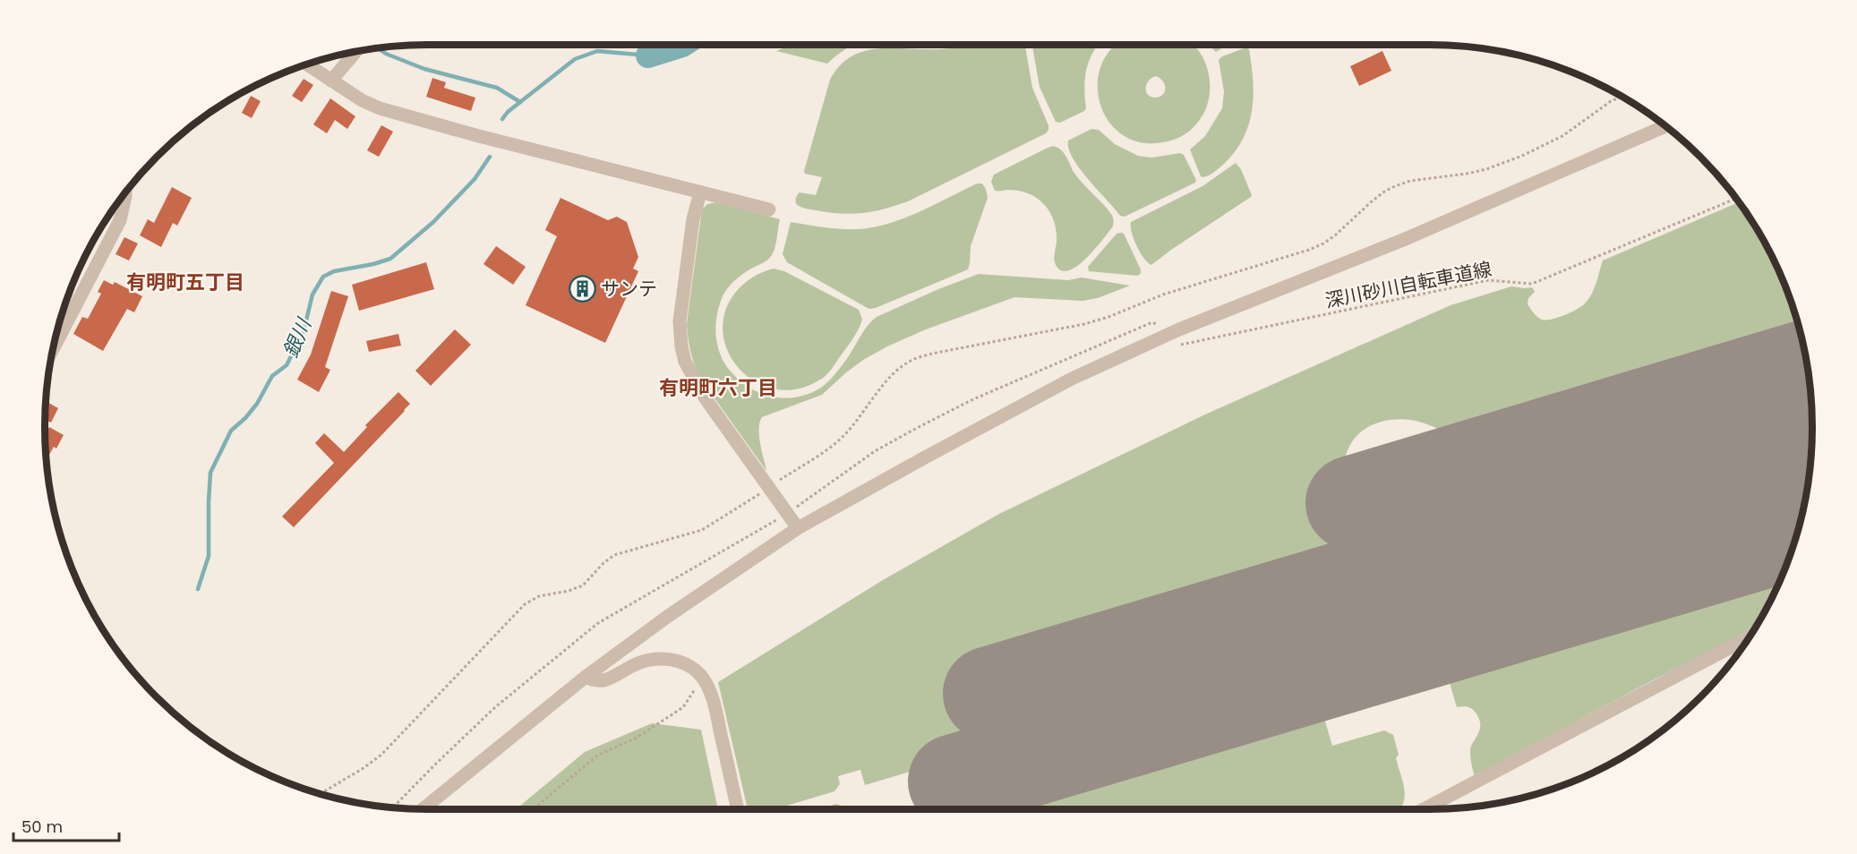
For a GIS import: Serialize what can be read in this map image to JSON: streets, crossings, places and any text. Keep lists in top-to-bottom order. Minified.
{"streets":{"path":["深川砂川自転車道線"]},"districts":["有明町五丁目","有明町六丁目"],"water":["銀川"],"places":{"building":["サンテ"]},"scale_bar":"50 m"}
